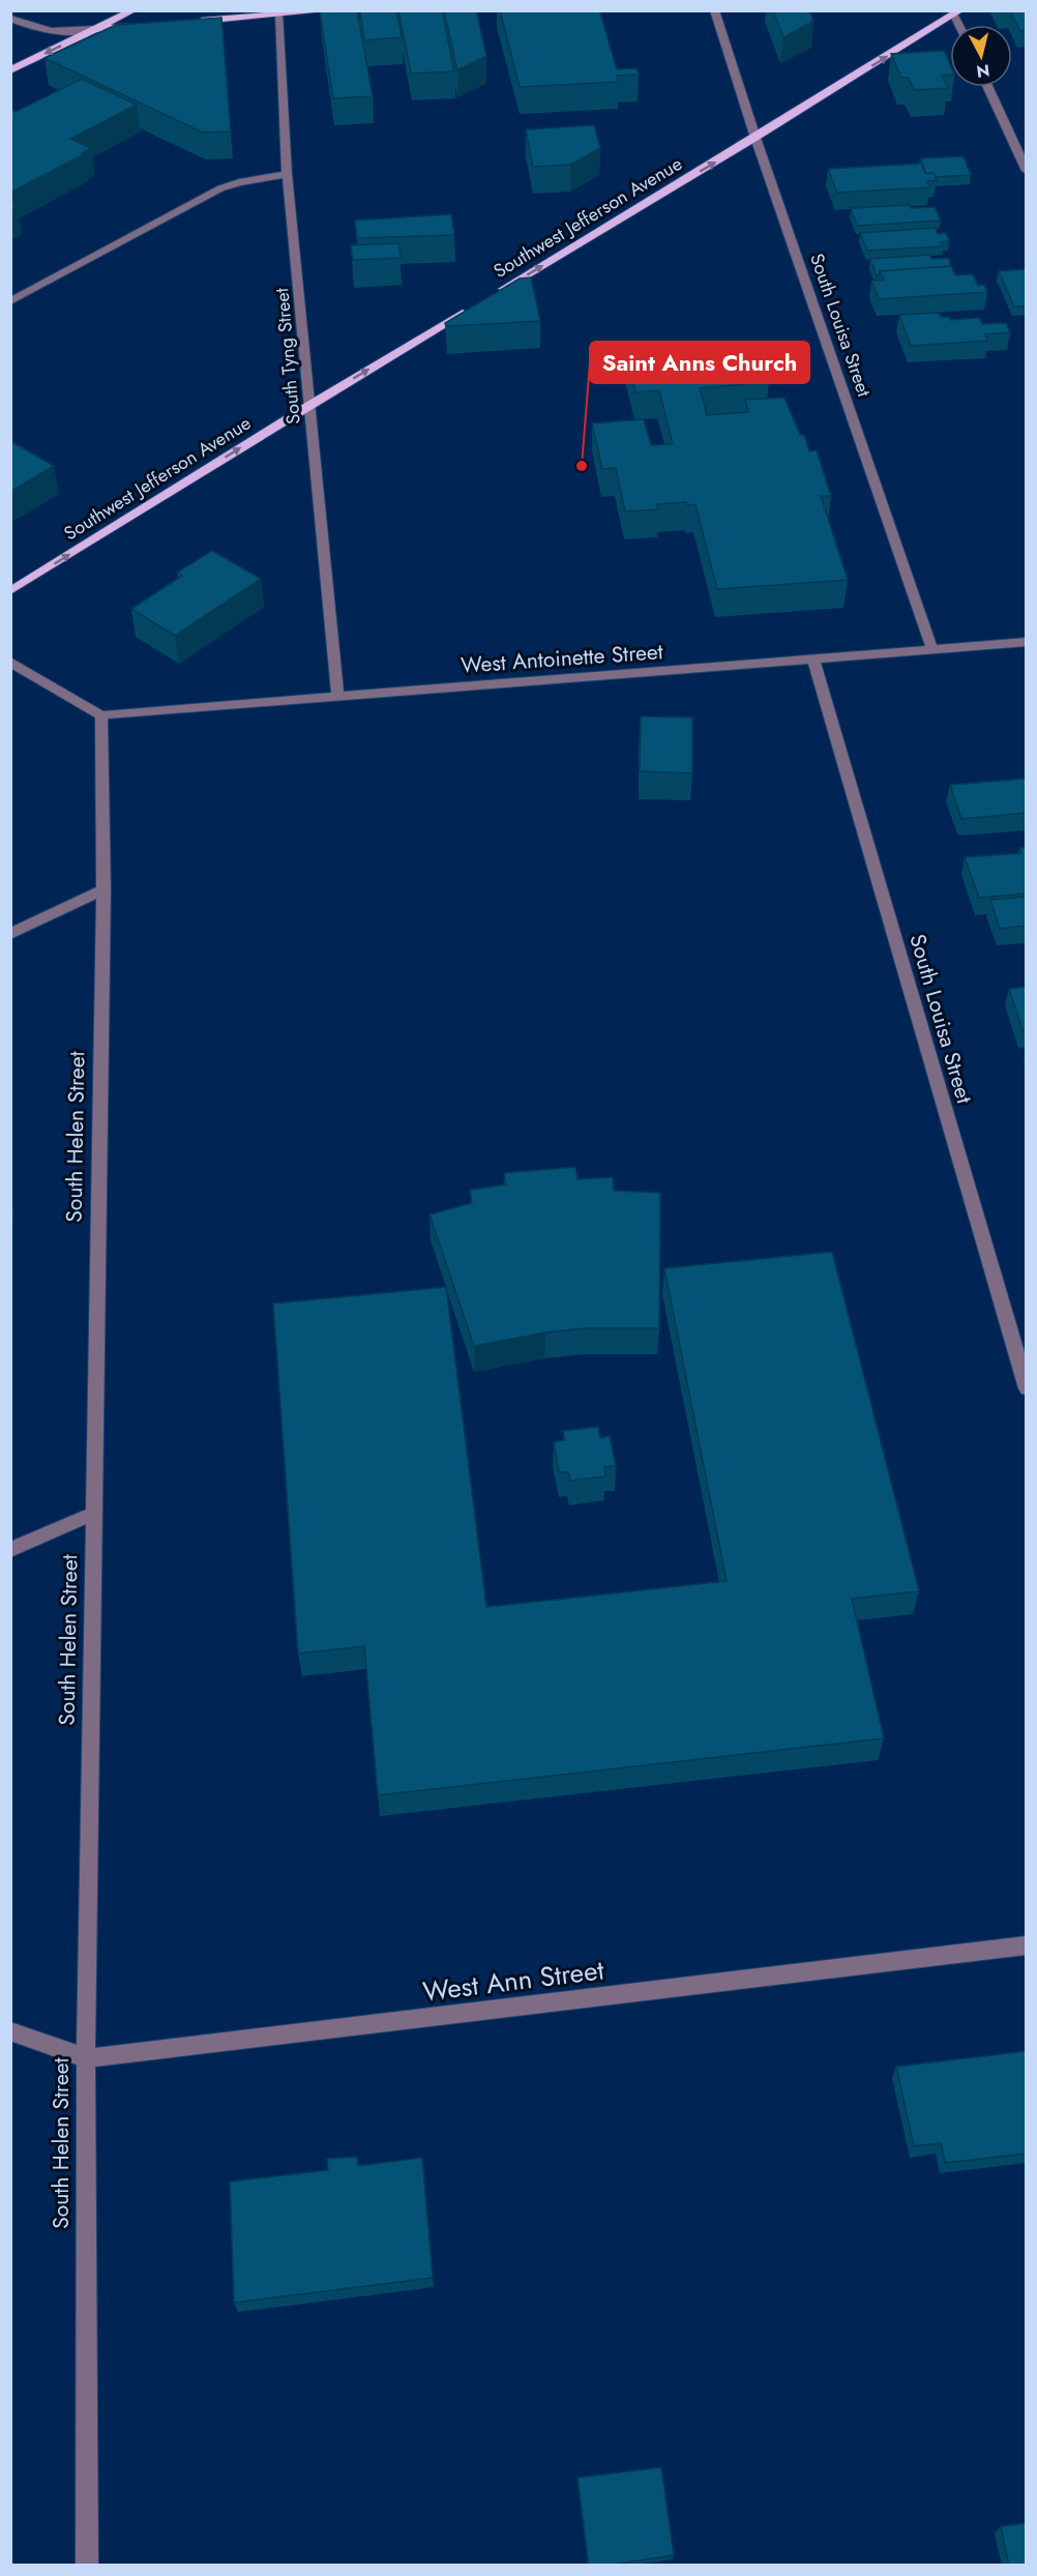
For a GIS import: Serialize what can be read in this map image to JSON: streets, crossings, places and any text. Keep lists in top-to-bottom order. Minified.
{"streets":{"main road":["Southwest Jefferson Avenue"],"street":["South Louisa Street","South Tyng Street","West Antoinette Street","South Helen Street","West Ann Street"]},"crossings":[["Southwest Jefferson Avenue","South Louisa Street"],["Southwest Jefferson Avenue","South Tyng Street"],["South Louisa Street","West Antoinette Street"],["South Tyng Street","West Antoinette Street"],["West Antoinette Street","South Helen Street"],["South Helen Street","West Ann Street"]],"one_way":["Southwest Jefferson Avenue"],"places":["Saint Anns Church"],"north":"bottom"}
